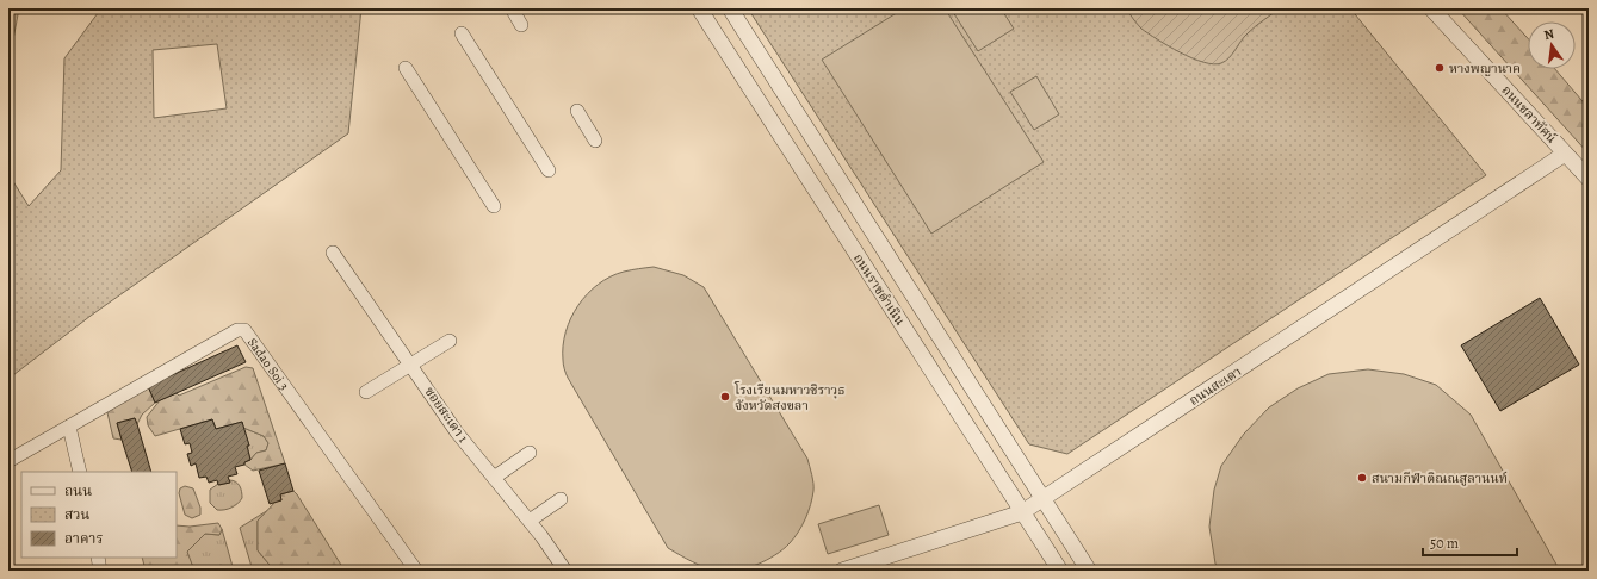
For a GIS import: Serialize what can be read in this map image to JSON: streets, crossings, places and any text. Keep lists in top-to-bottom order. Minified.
{"streets":{"street":["ถนนชลาทัศน์","ถนนราชดำเนิน","Sadao Soi 3","ถนนสะเดา","ซอยสะเดา 1"]},"crossings":[["ถนนชลาทัศน์","ถนนสะเดา"],["ถนนราชดำเนิน","ถนนสะเดา"]],"places":["หางพญานาค","โรงเรียนมหาวชิราวุธ จังหวัดสงขลา","สนามกีฬาติณณสูลานนท์"],"legend":["ถนน","สวน","อาคาร"],"scale_bar":"50 m","north":"top"}
